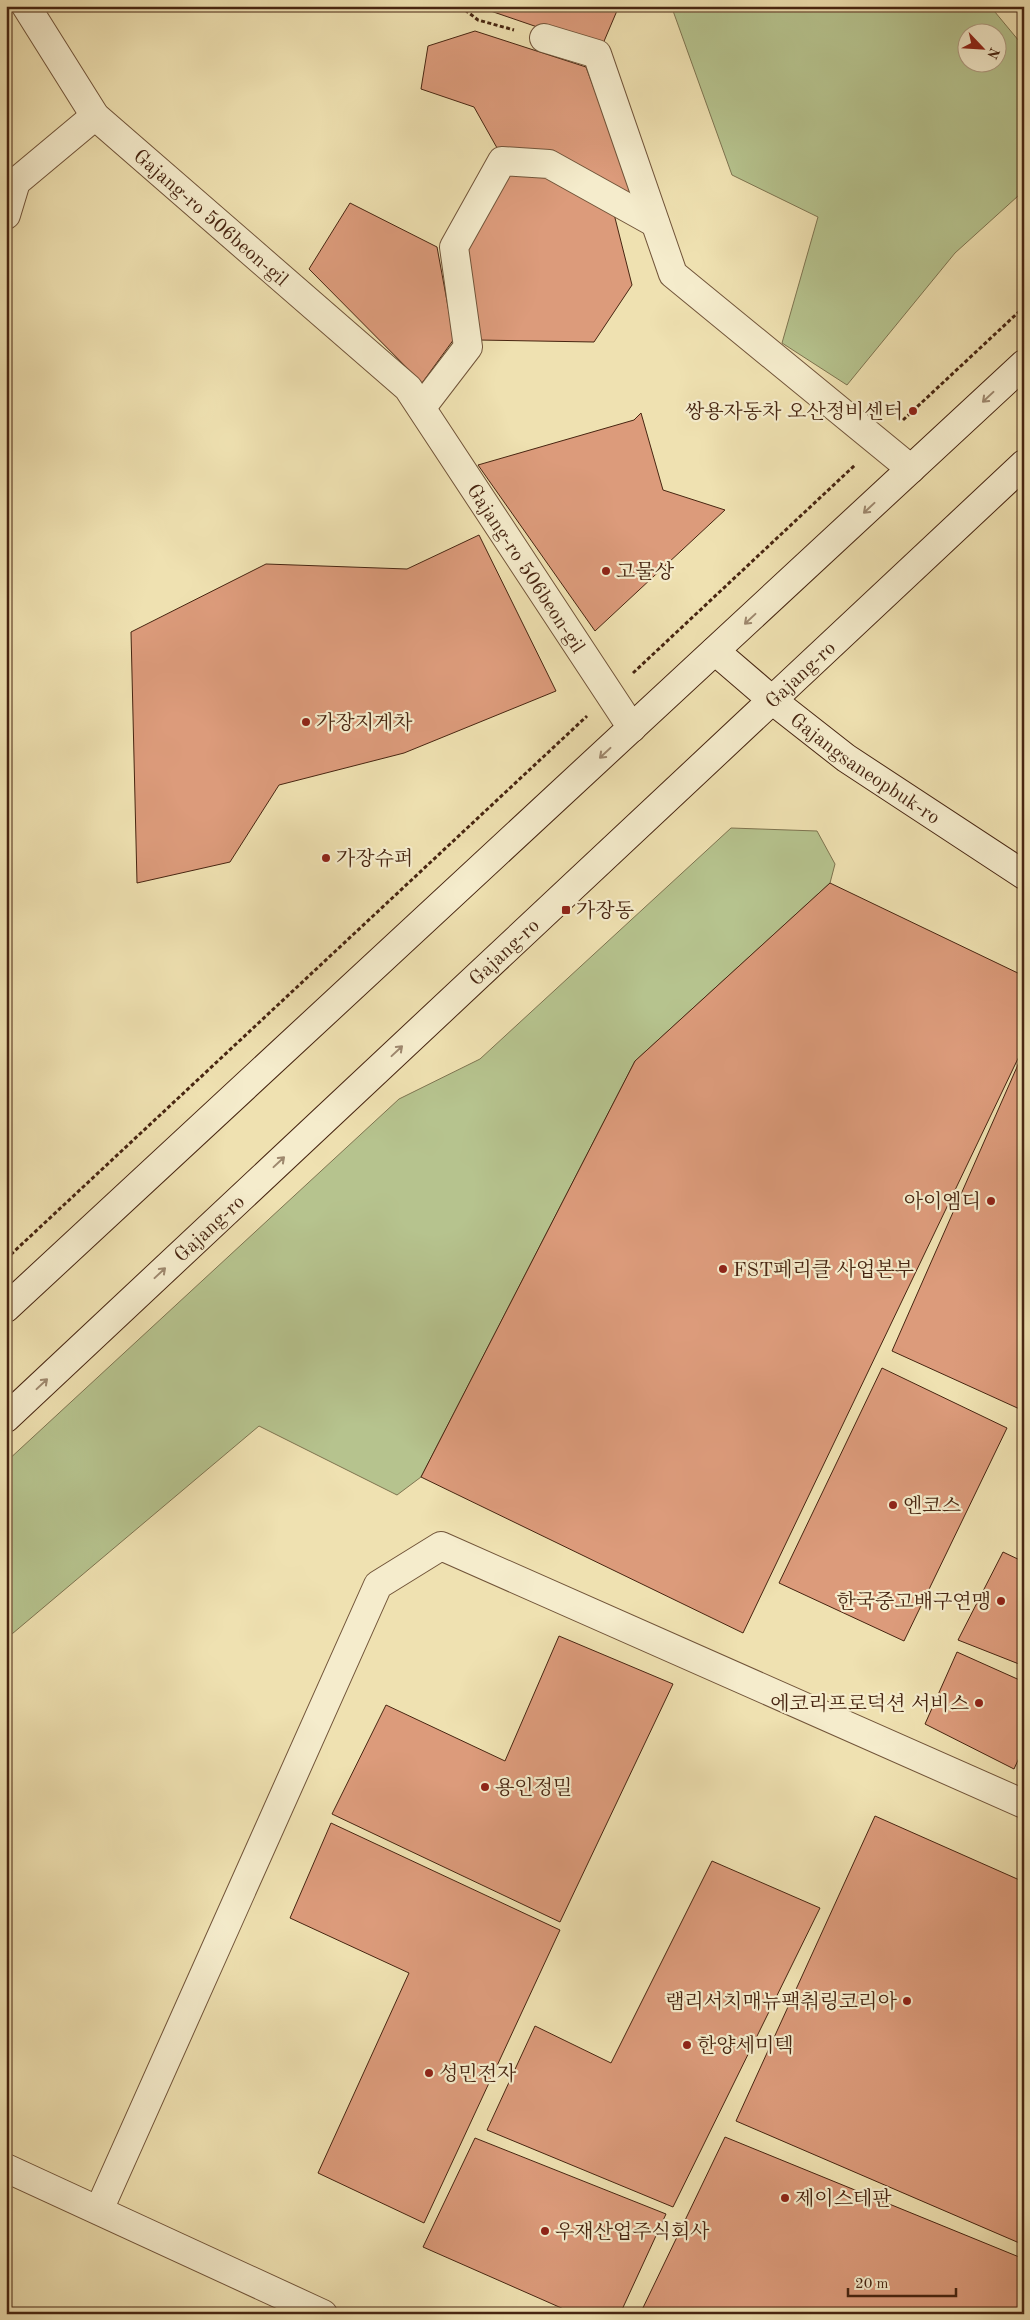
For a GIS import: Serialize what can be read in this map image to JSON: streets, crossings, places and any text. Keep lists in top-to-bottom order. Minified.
{"streets":{"street":["Gajang-ro 506beon-gil","Gajang-ro","Gajangsaneopbuk-ro"]},"crossings":[["Gajang-ro","Gajangsaneopbuk-ro"]],"places":{"other":["쌍용자동차 오산정비센터","고물상","가장지게차","가장슈퍼","아이엠디","FST페리클 사업본부","엔코스","한국중고배구연맹","에코리프로덕션 서비스","용인정밀","램리서치매뉴팩춰링코리아","한양세미텍","성민전자","제이스테판","우재산업주식회사"],"transit":["가장동"]},"scale_bar":"20 m","north":"bottom right"}
